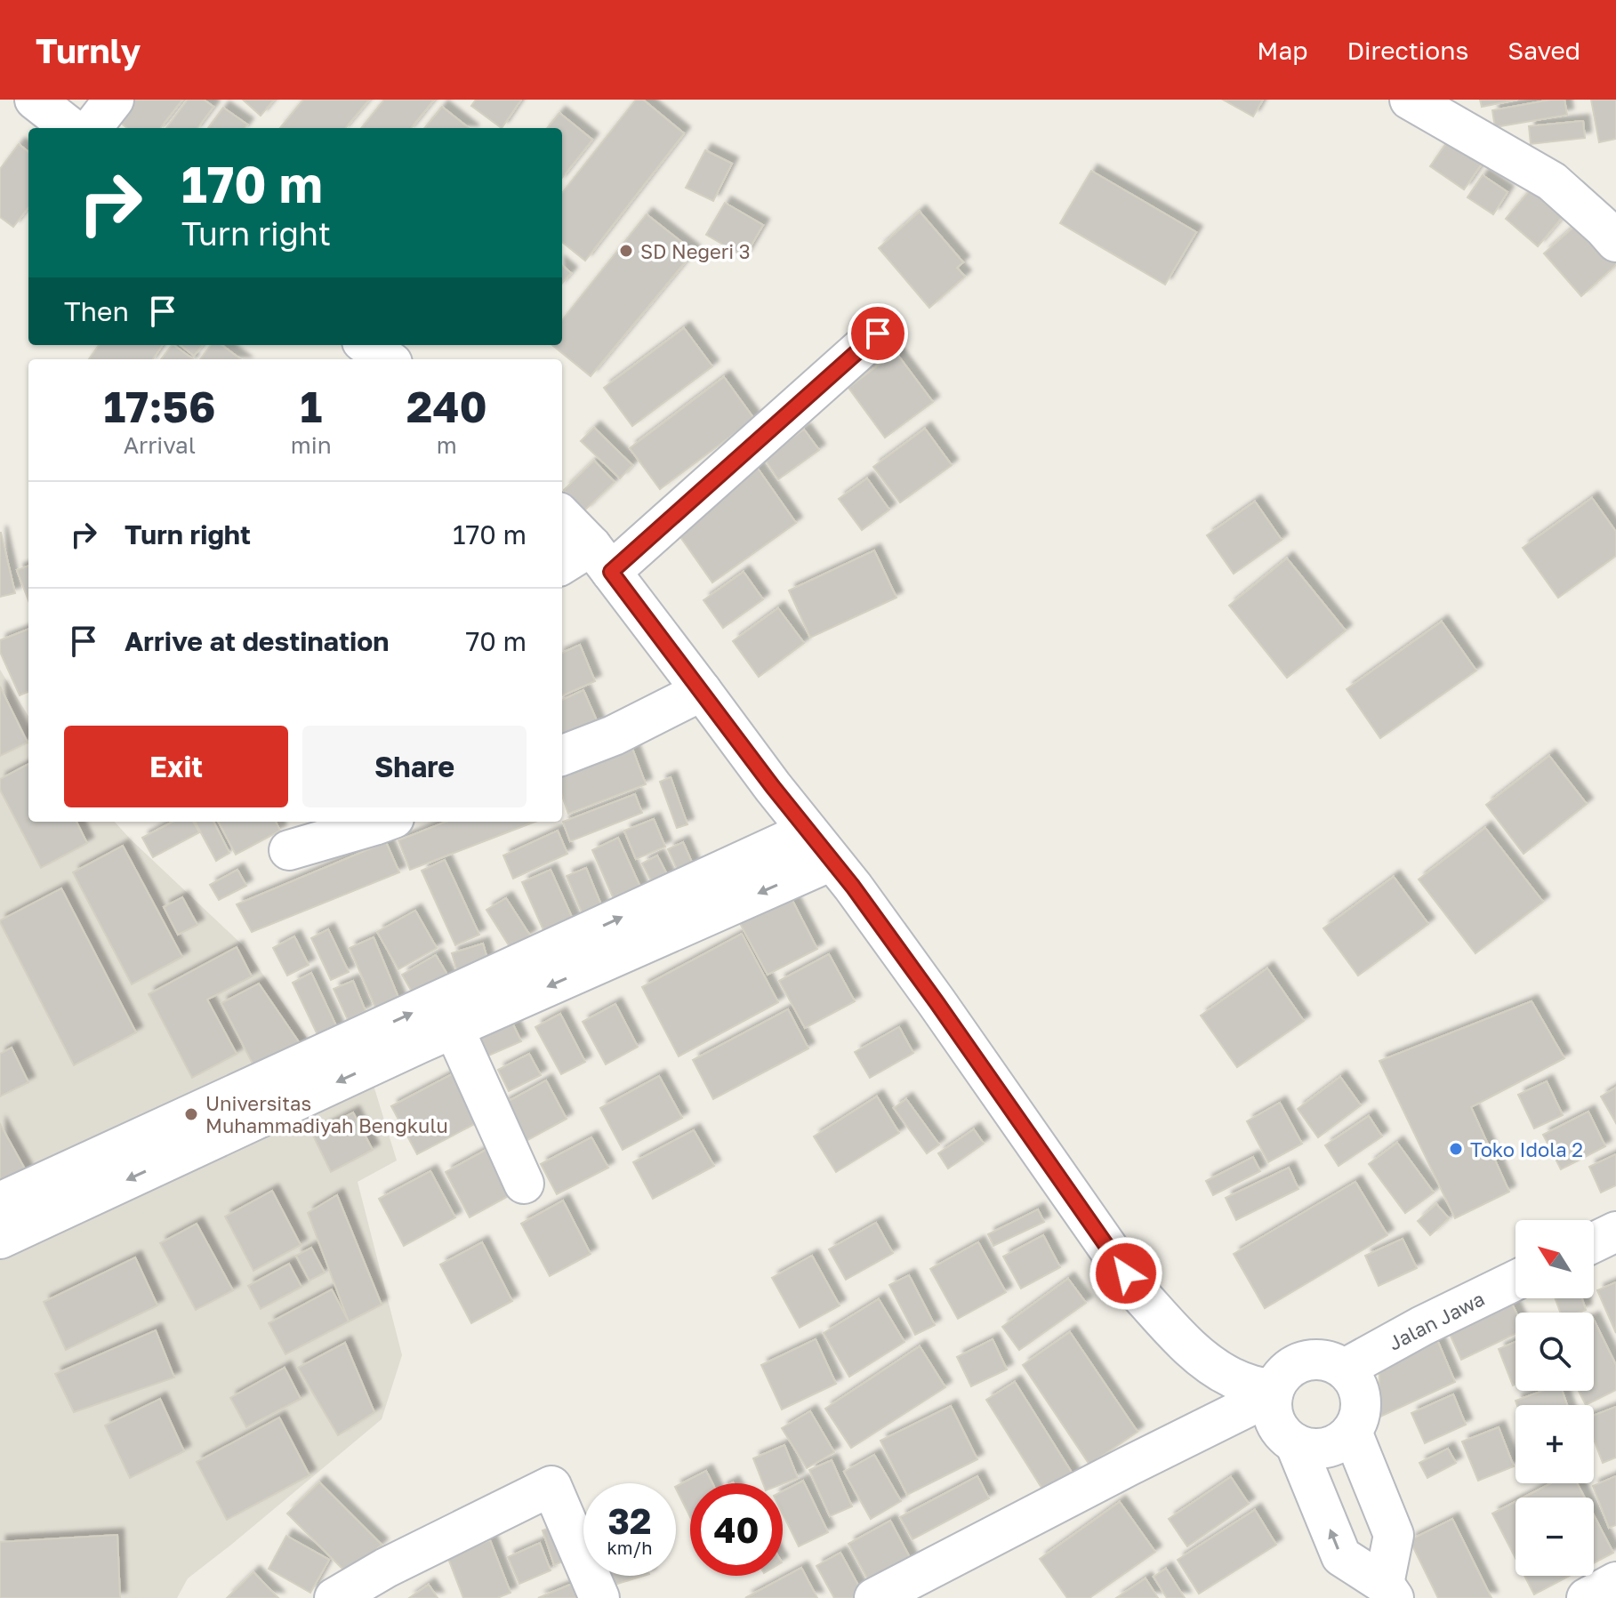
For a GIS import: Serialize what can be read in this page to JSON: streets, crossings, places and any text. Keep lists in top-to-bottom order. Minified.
{"streets":{"street":["Jalan Jawa"]},"places":["SD Negeri 3","Universitas Muhammadiyah Bengkulu","Toko Idola 2"],"north":"top left","page":{"header":"Turnly","nav":["Map","Directions","Saved"],"turn":["170 m","Turn right"],"then":"Then","eta":["17:56","Arrival","1","min","240","m"],"list":[{"name":"Turn right","value":"170 m"},{"name":"Arrive at destination","value":"70 m"}],"buttons":["Exit","Share"],"map_buttons":["+","−"],"speed":"32 km/h","limit":"40"}}
